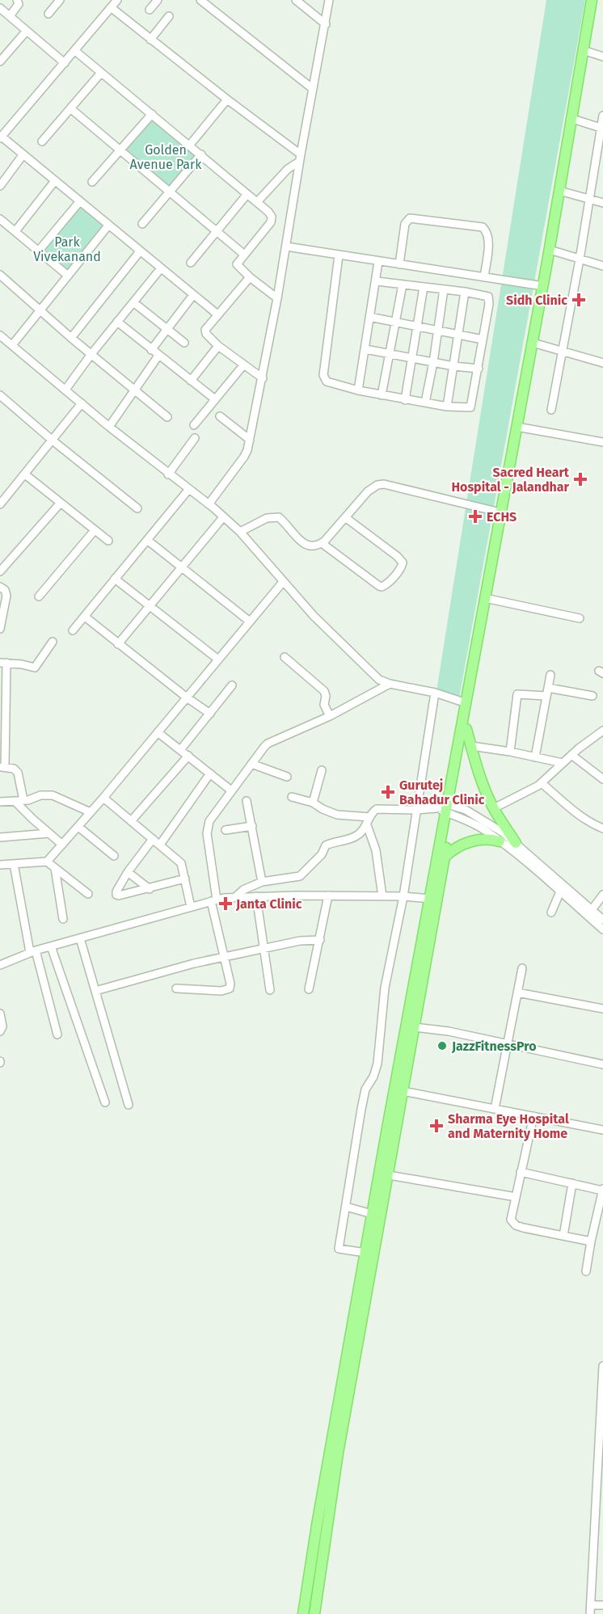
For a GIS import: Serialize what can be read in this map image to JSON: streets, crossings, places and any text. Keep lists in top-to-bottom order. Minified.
{"parks":["Golden Avenue Park","Park Vivekanand"],"places":{"health":["Sidh Clinic","Sacred Heart Hospital - Jalandhar","ECHS","Gurutej Bahadur Clinic","Janta Clinic","Sharma Eye Hospital and Maternity Home"],"other":["JazzFitnessPro"]}}
